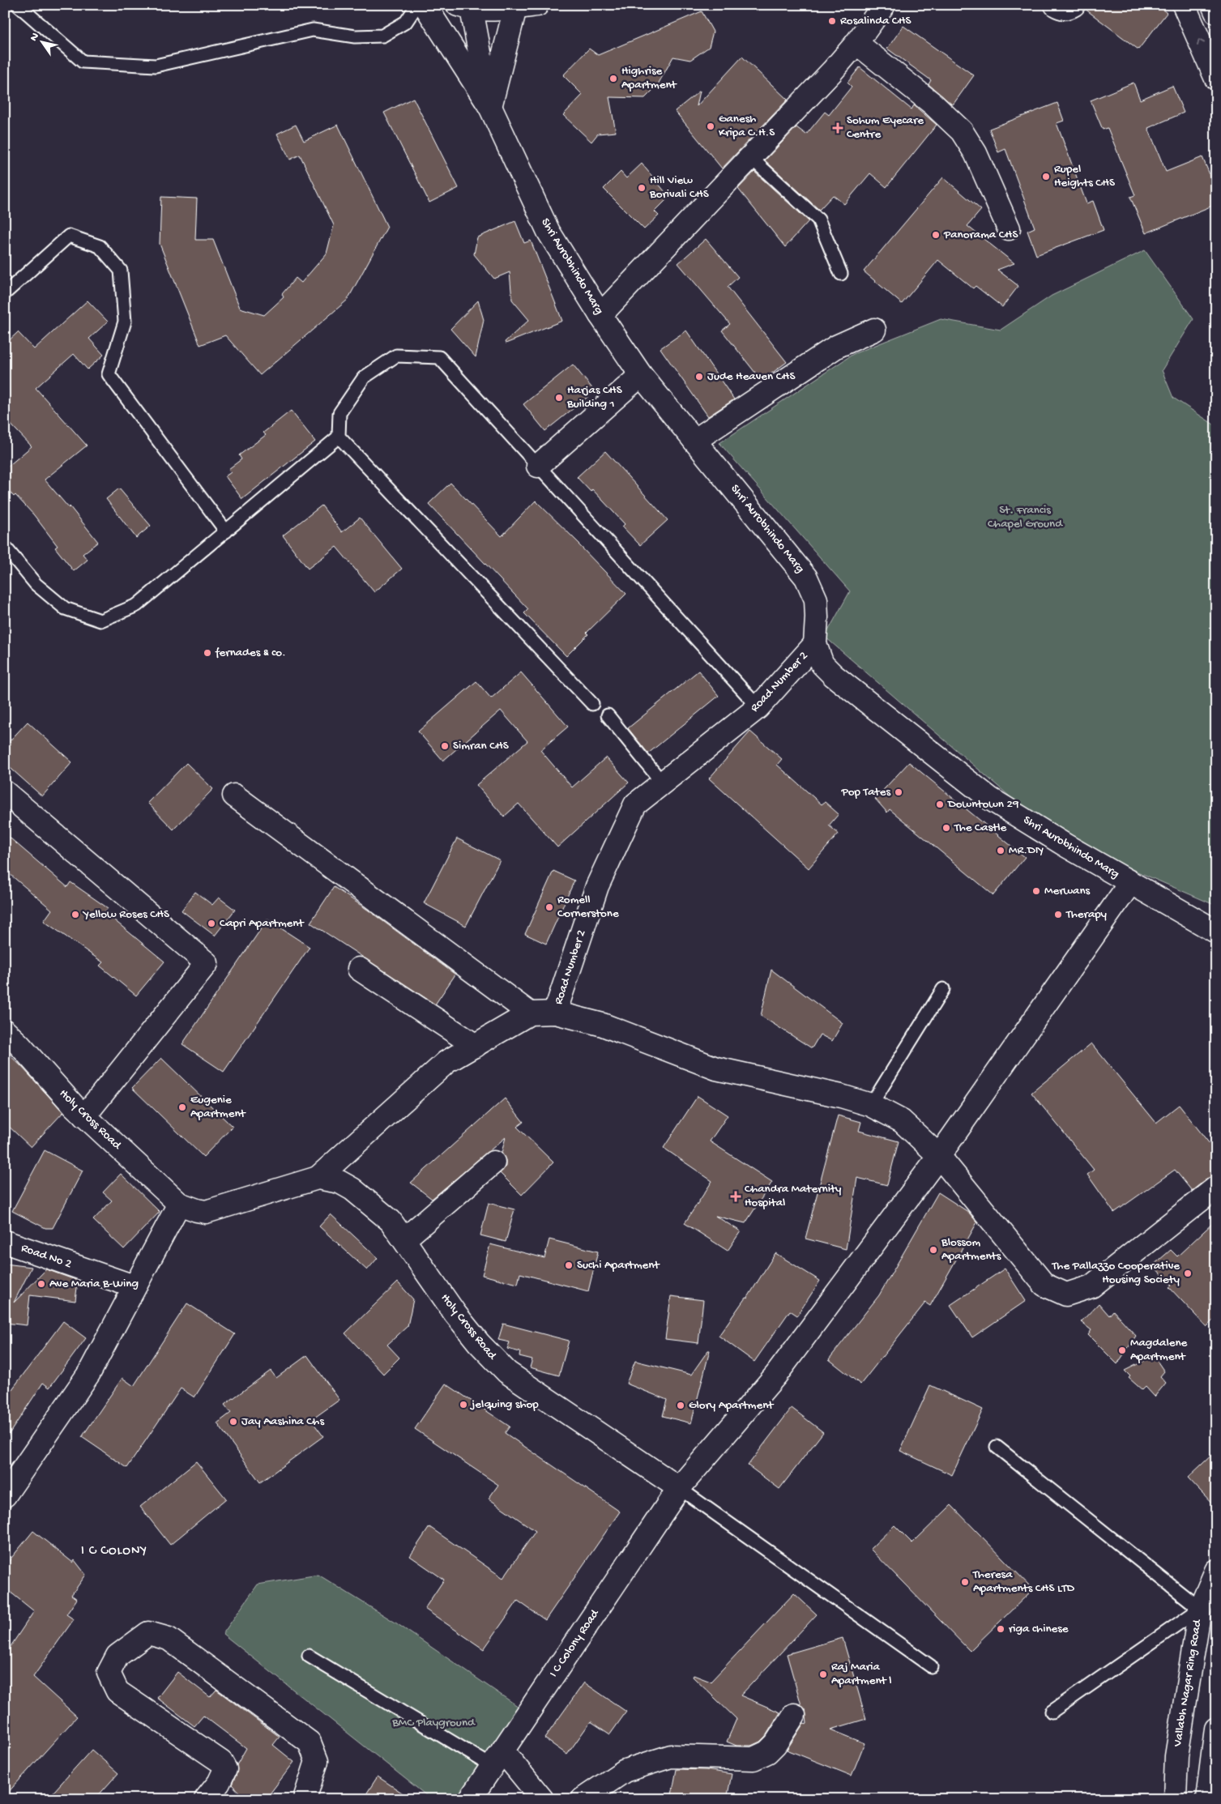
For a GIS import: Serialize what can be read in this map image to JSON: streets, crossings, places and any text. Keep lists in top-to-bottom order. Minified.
{"streets":{"street":["Shri Aurobhindo Marg","Road Number 2","Holy Cross Road","Road No 2","I C Colony Road","Vallabh Nagar Ring Road"]},"crossings":[["Shri Aurobhindo Marg","Road Number 2"],["Shri Aurobhindo Marg","I C Colony Road"],["Road Number 2","Holy Cross Road"],["Holy Cross Road","I C Colony Road"]],"districts":["I C COLONY"],"parks":["St. Francis Chapel Ground","BMC Playground"],"places":{"other":["Rosalinda CHS","Highrise Apartment","Ganesh Kripa C.H.S","Rupel Heights CHS","Hill View Borivali CHS","Panorama CHS","Jude Heaven CHS","Harjas CHS Building 1","fernades & co.","Simran CHS","Pop Tates","Downtown 29","The Castle","MR.DIY","Merwans","Romell Cornerstone","Yellow Roses CHS","Therapy","Capri Apartment","Eugenie Apartment","Blossom Apartments","Suchi Apartment","The Pallazzo Cooperative Housing Society","Ave Maria B-Wing","Magdalene Apartment","jelquing shop","Glory Apartment","Jay Aashina Chs","Theresa Apartments CHS LTD","riga chinese","Raj Maria Apartment l"],"health":["Sohum Eyecare Centre","Chandra Maternity Hospital"]},"north":"top left"}
